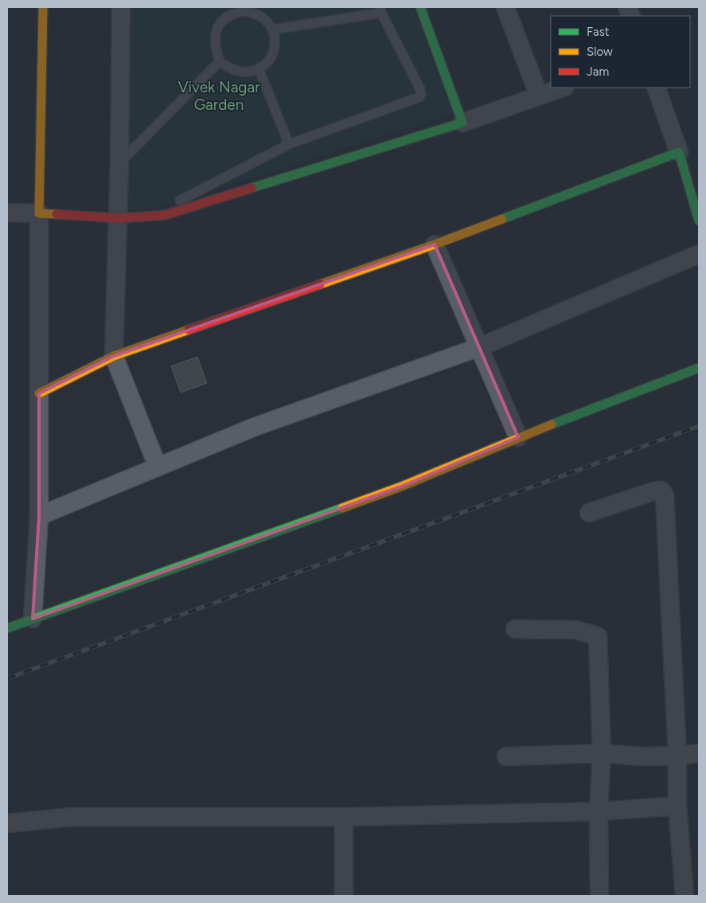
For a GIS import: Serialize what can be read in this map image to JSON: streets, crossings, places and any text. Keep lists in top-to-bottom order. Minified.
{"parks":["Vivek Nagar Garden"],"legend":["Fast","Slow","Jam"]}
